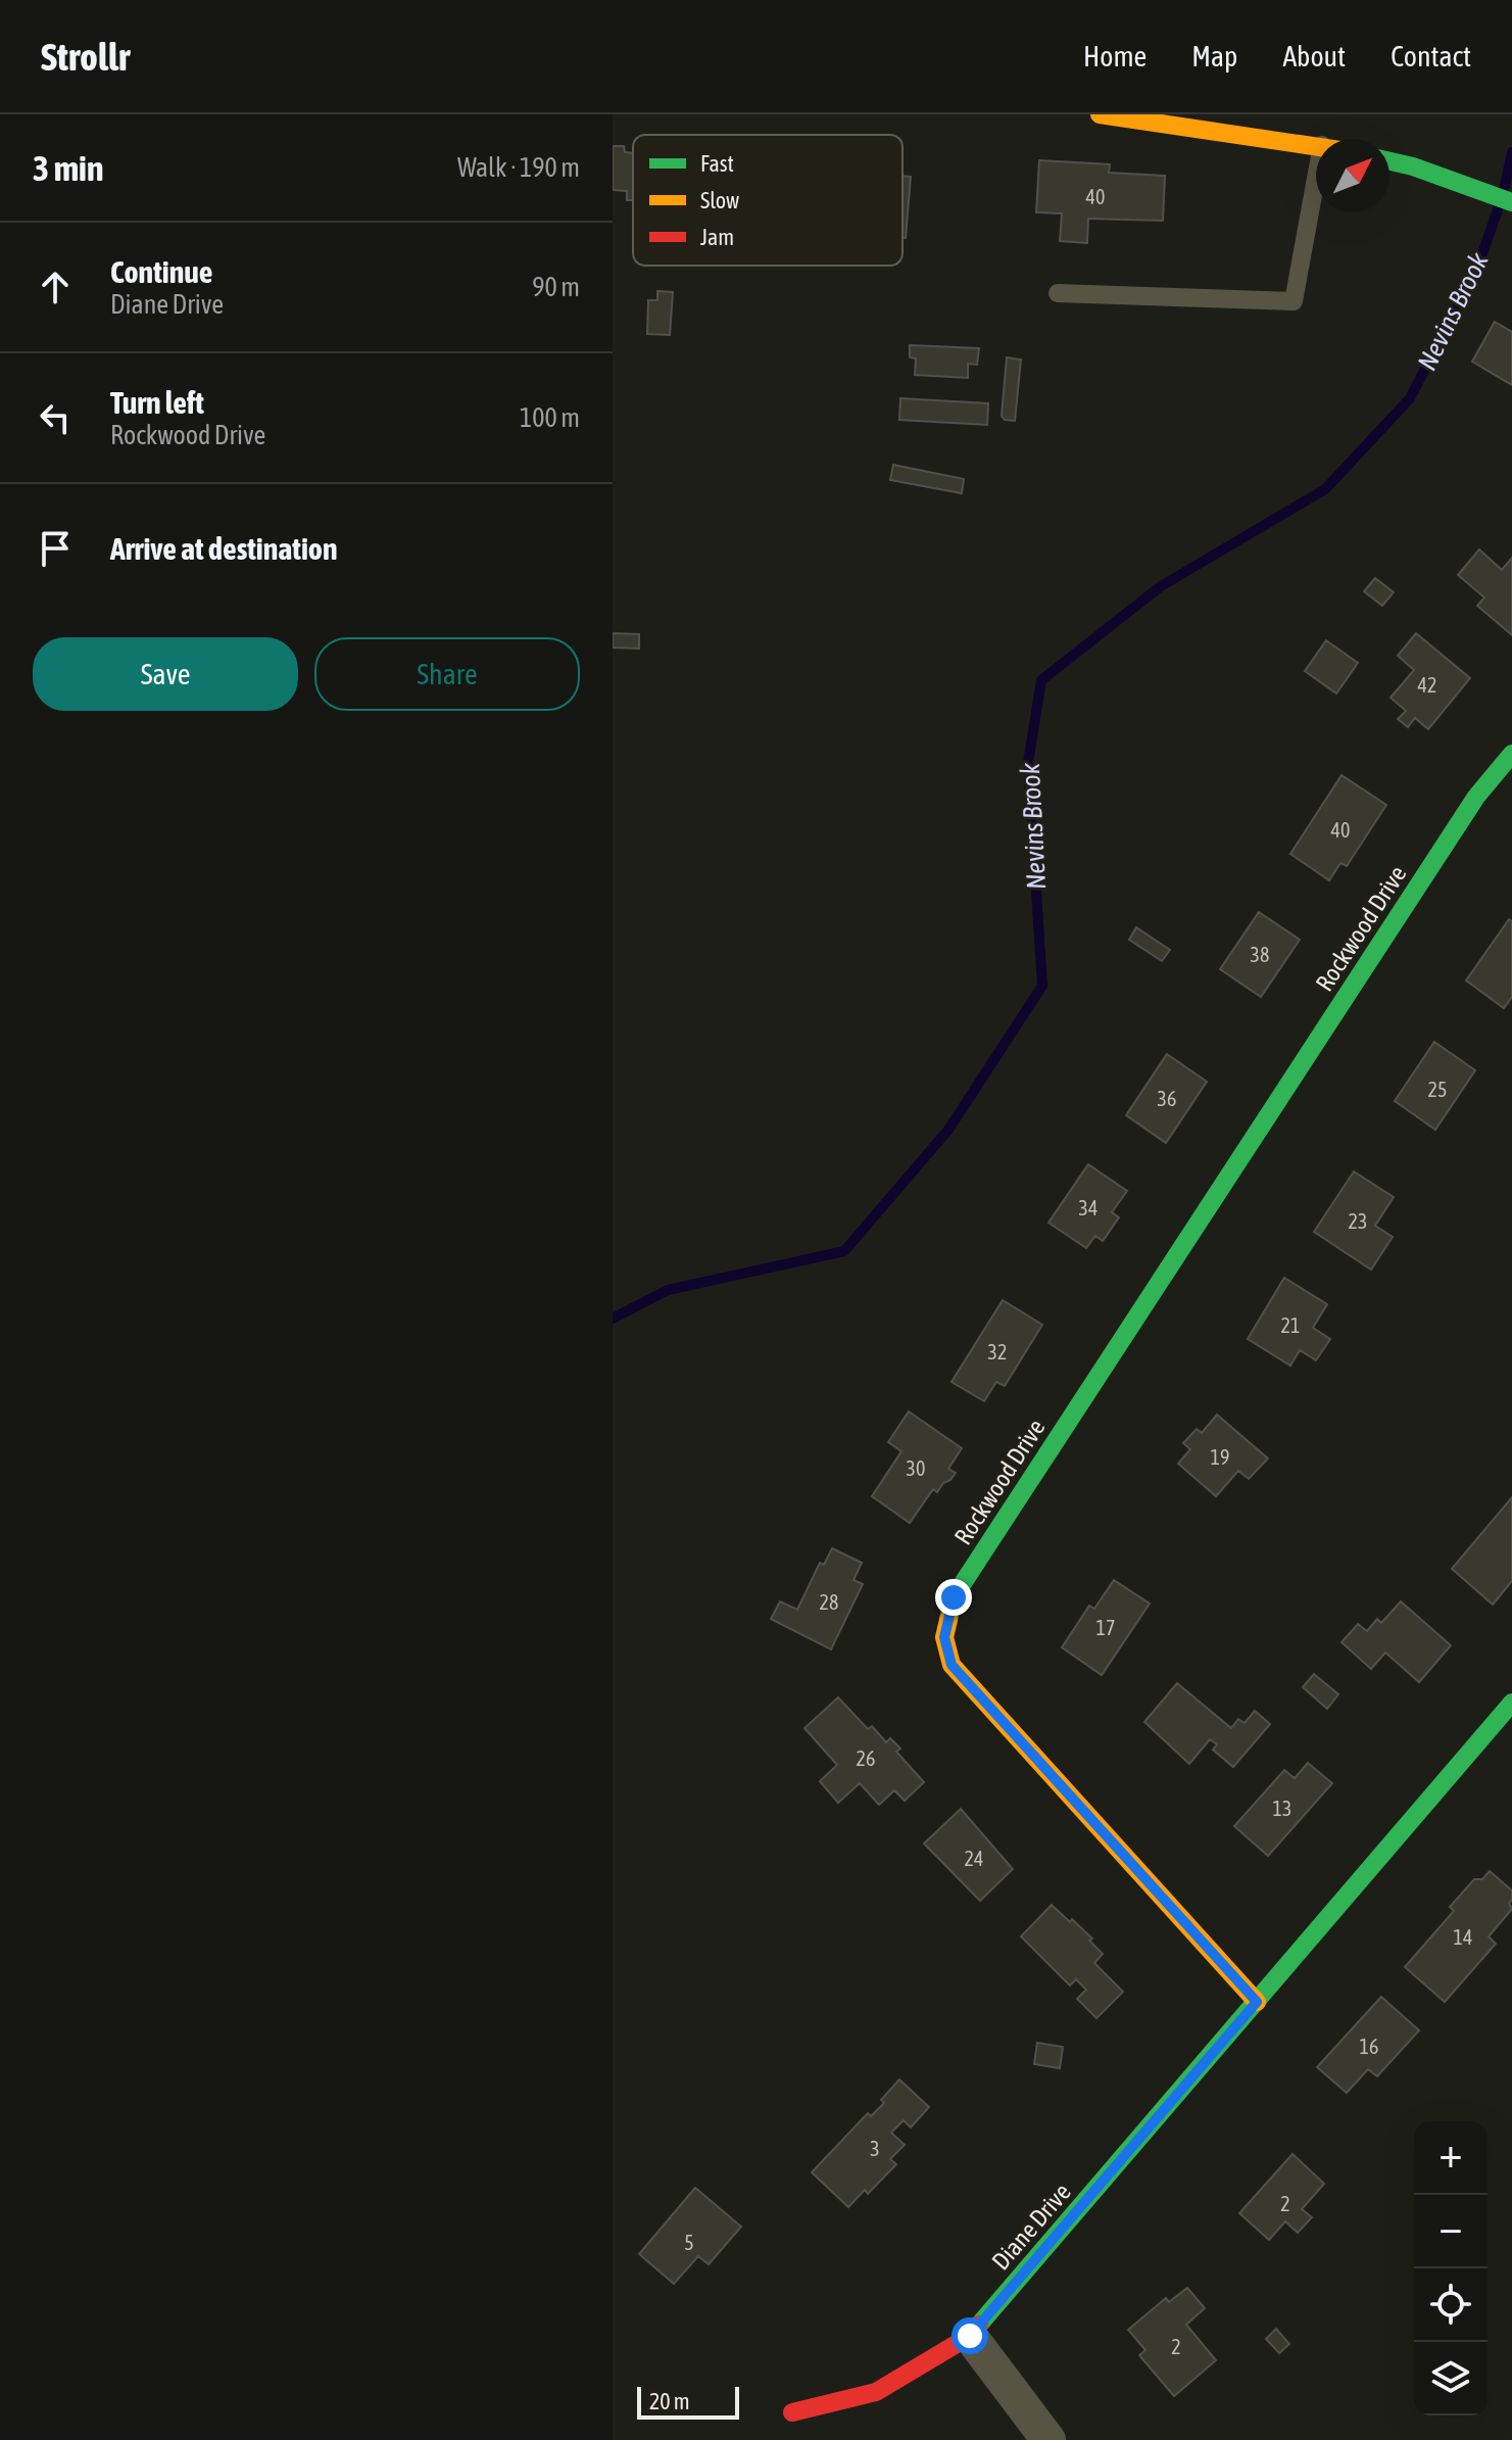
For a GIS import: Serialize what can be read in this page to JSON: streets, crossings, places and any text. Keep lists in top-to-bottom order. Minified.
{"streets":{"street":["Rockwood Drive","Diane Drive"]},"crossings":[["Rockwood Drive","Diane Drive"]],"water":["Nevins Brook"],"house_numbers":["40","42","40","38","25","36","34","23","21","32","19","30","28","17","26","13","24","14","16","3","2","5","2"],"legend":["Fast","Slow","Jam"],"scale_bar":"20 m","north":"top right","page":{"header":"Strollr","nav":["Home","Map","About","Contact"],"heading":["3 min","Walk · 190 m"],"list":[["Continue","Diane Drive","90 m"],["Turn left","Rockwood Drive","100 m"],"Arrive at destination"],"buttons":["Save","Share"],"map_buttons":["+","−"],"scale":"20 m"}}
